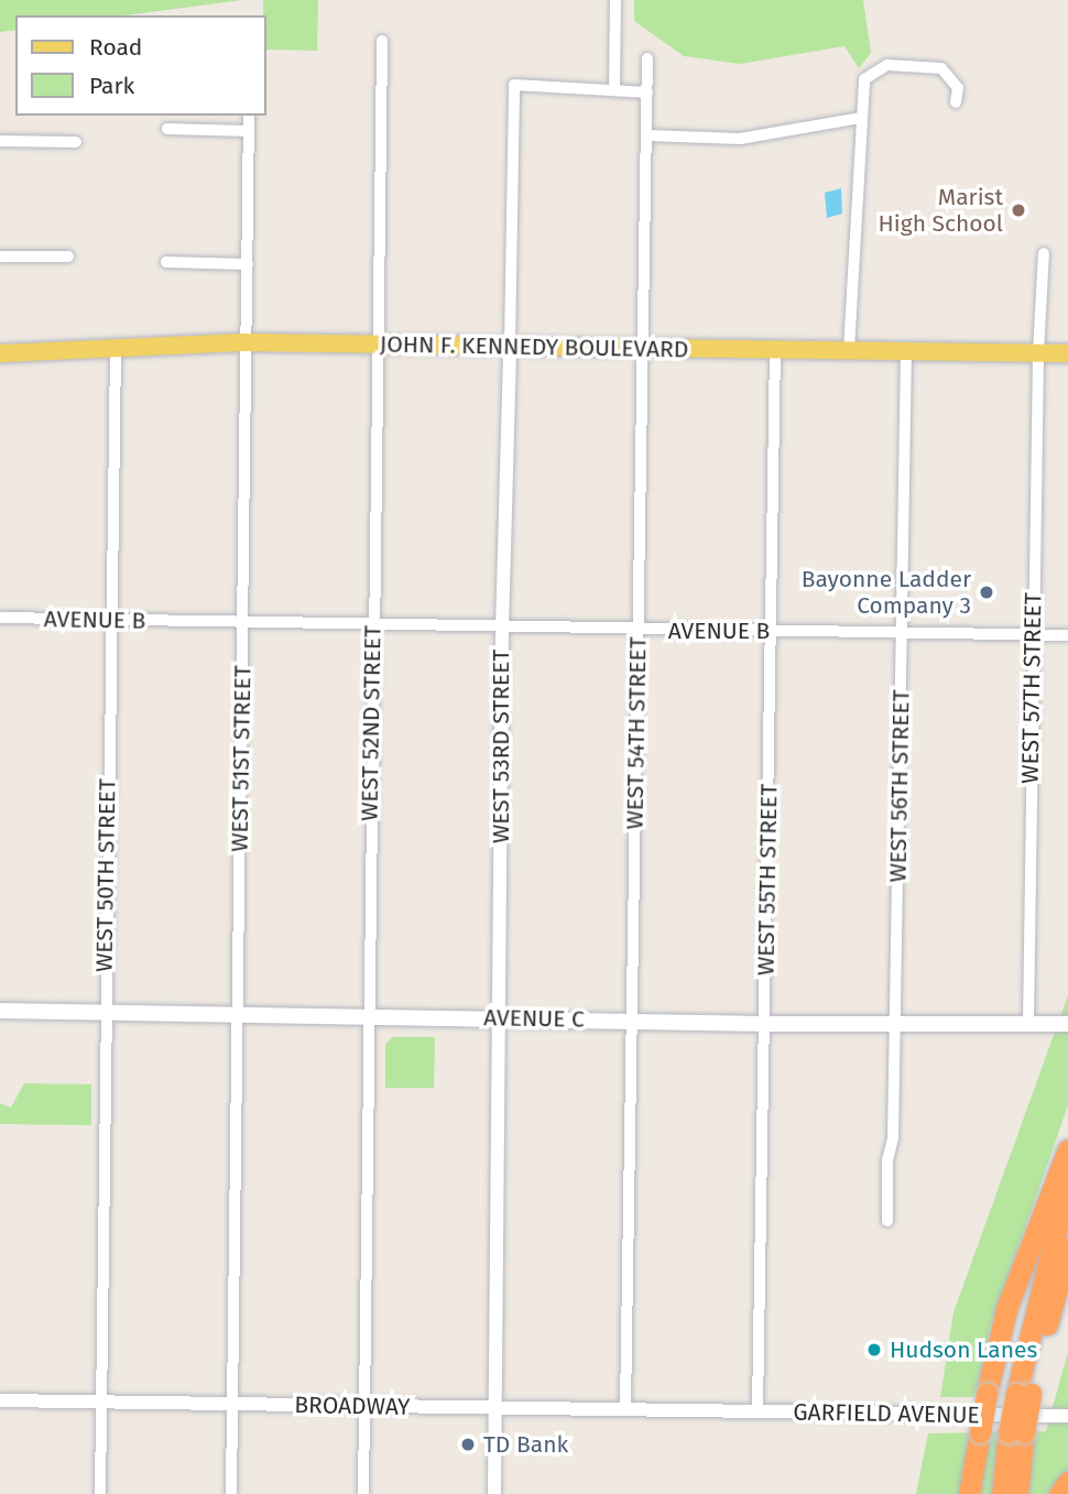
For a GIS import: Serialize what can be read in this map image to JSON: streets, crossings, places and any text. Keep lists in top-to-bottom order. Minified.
{"streets":{"main road":["JOHN F. KENNEDY BOULEVARD","AVENUE C"],"street":["AVENUE B","WEST 57TH STREET","WEST 52ND STREET","WEST 54TH STREET","WEST 53RD STREET","WEST 51ST STREET","WEST 56TH STREET","WEST 50TH STREET","WEST 55TH STREET","BROADWAY","GARFIELD AVENUE"]},"crossings":[["JOHN F. KENNEDY BOULEVARD","WEST 57TH STREET"],["JOHN F. KENNEDY BOULEVARD","WEST 52ND STREET"],["JOHN F. KENNEDY BOULEVARD","WEST 54TH STREET"],["JOHN F. KENNEDY BOULEVARD","WEST 53RD STREET"],["JOHN F. KENNEDY BOULEVARD","WEST 51ST STREET"],["JOHN F. KENNEDY BOULEVARD","WEST 56TH STREET"],["JOHN F. KENNEDY BOULEVARD","WEST 50TH STREET"],["JOHN F. KENNEDY BOULEVARD","WEST 55TH STREET"],["AVENUE B","WEST 57TH STREET"],["AVENUE B","WEST 52ND STREET"],["AVENUE B","WEST 54TH STREET"],["AVENUE B","WEST 53RD STREET"],["AVENUE B","WEST 51ST STREET"],["AVENUE B","WEST 56TH STREET"],["AVENUE B","WEST 50TH STREET"],["AVENUE B","WEST 55TH STREET"],["WEST 57TH STREET","AVENUE C"],["WEST 52ND STREET","AVENUE C"],["WEST 52ND STREET","BROADWAY"],["WEST 54TH STREET","AVENUE C"],["WEST 54TH STREET","BROADWAY"],["WEST 53RD STREET","AVENUE C"],["WEST 53RD STREET","BROADWAY"],["WEST 51ST STREET","AVENUE C"],["WEST 51ST STREET","BROADWAY"],["WEST 56TH STREET","AVENUE C"],["WEST 50TH STREET","AVENUE C"],["WEST 50TH STREET","BROADWAY"],["WEST 55TH STREET","AVENUE C"],["WEST 55TH STREET","GARFIELD AVENUE"],["BROADWAY","GARFIELD AVENUE"]],"places":["Marist High School","Bayonne Ladder Company 3","Hudson Lanes","TD Bank"],"legend":["Road","Park"]}
